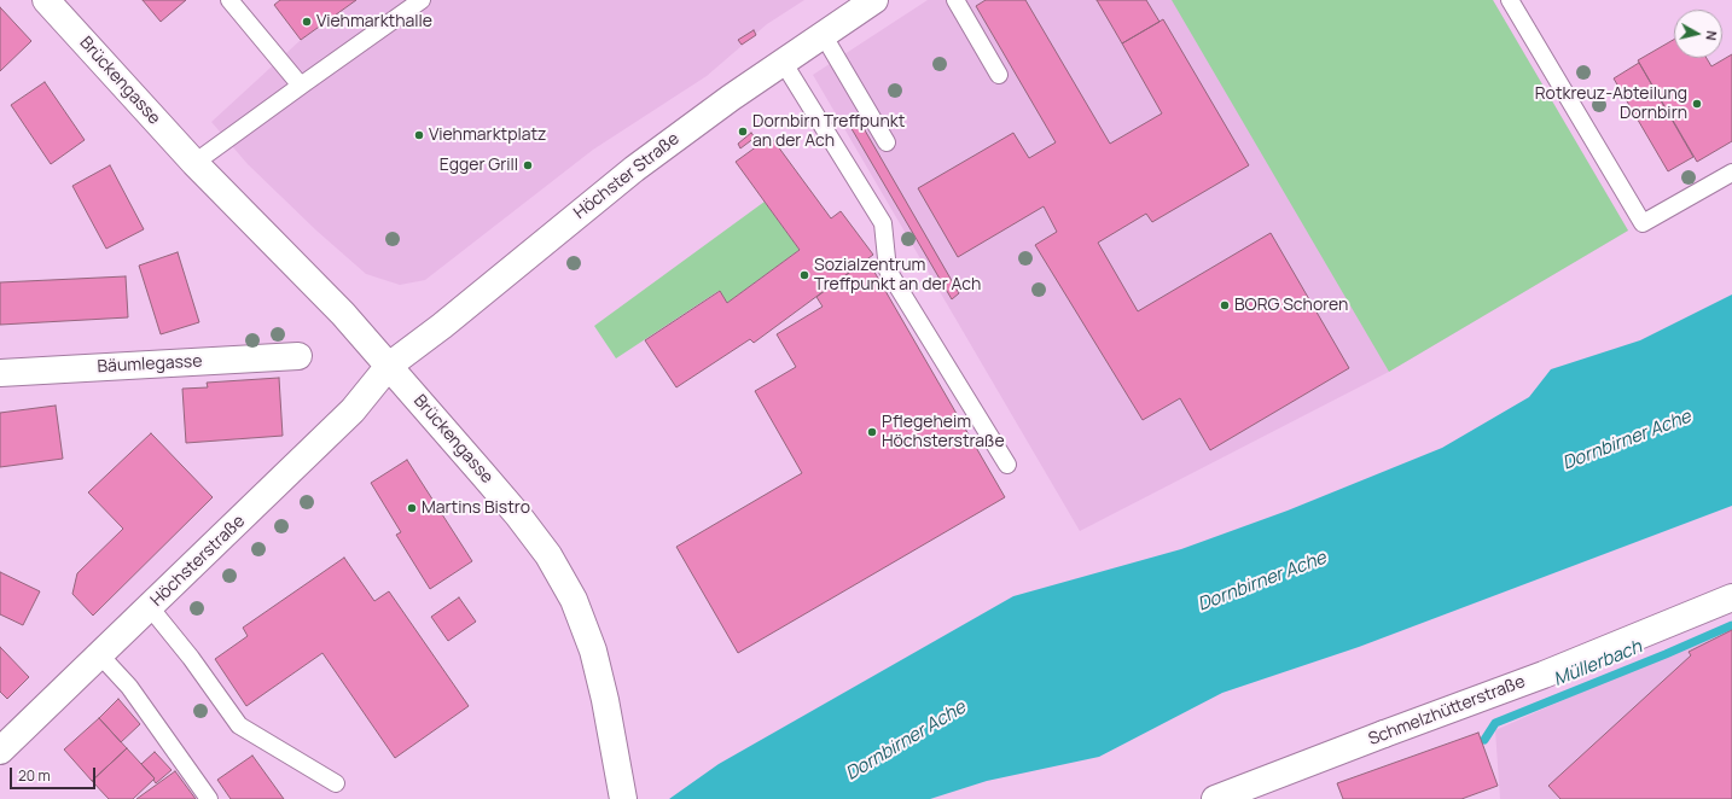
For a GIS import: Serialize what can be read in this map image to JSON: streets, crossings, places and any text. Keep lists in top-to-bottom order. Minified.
{"streets":{"street":["Brückengasse","Höchster Straße","Bäumlegasse","Höchsterstraße","Schmelzhütterstraße"]},"crossings":[["Brückengasse","Höchster Straße"],["Brückengasse","Höchsterstraße"],["Höchster Straße","Höchsterstraße"]],"water":["Dornbirner Ache","Müllerbach"],"places":["Viehmarkthalle","Rotkreuz-Abteilung Dornbirn","Dornbirn Treffpunkt an der Ach","Viehmarktplatz","Egger Grill","Sozialzentrum Treffpunkt an der Ach","BORG Schoren","Pflegeheim Höchsterstraße","Martins Bistro"],"scale_bar":"20 m","north":"right"}
